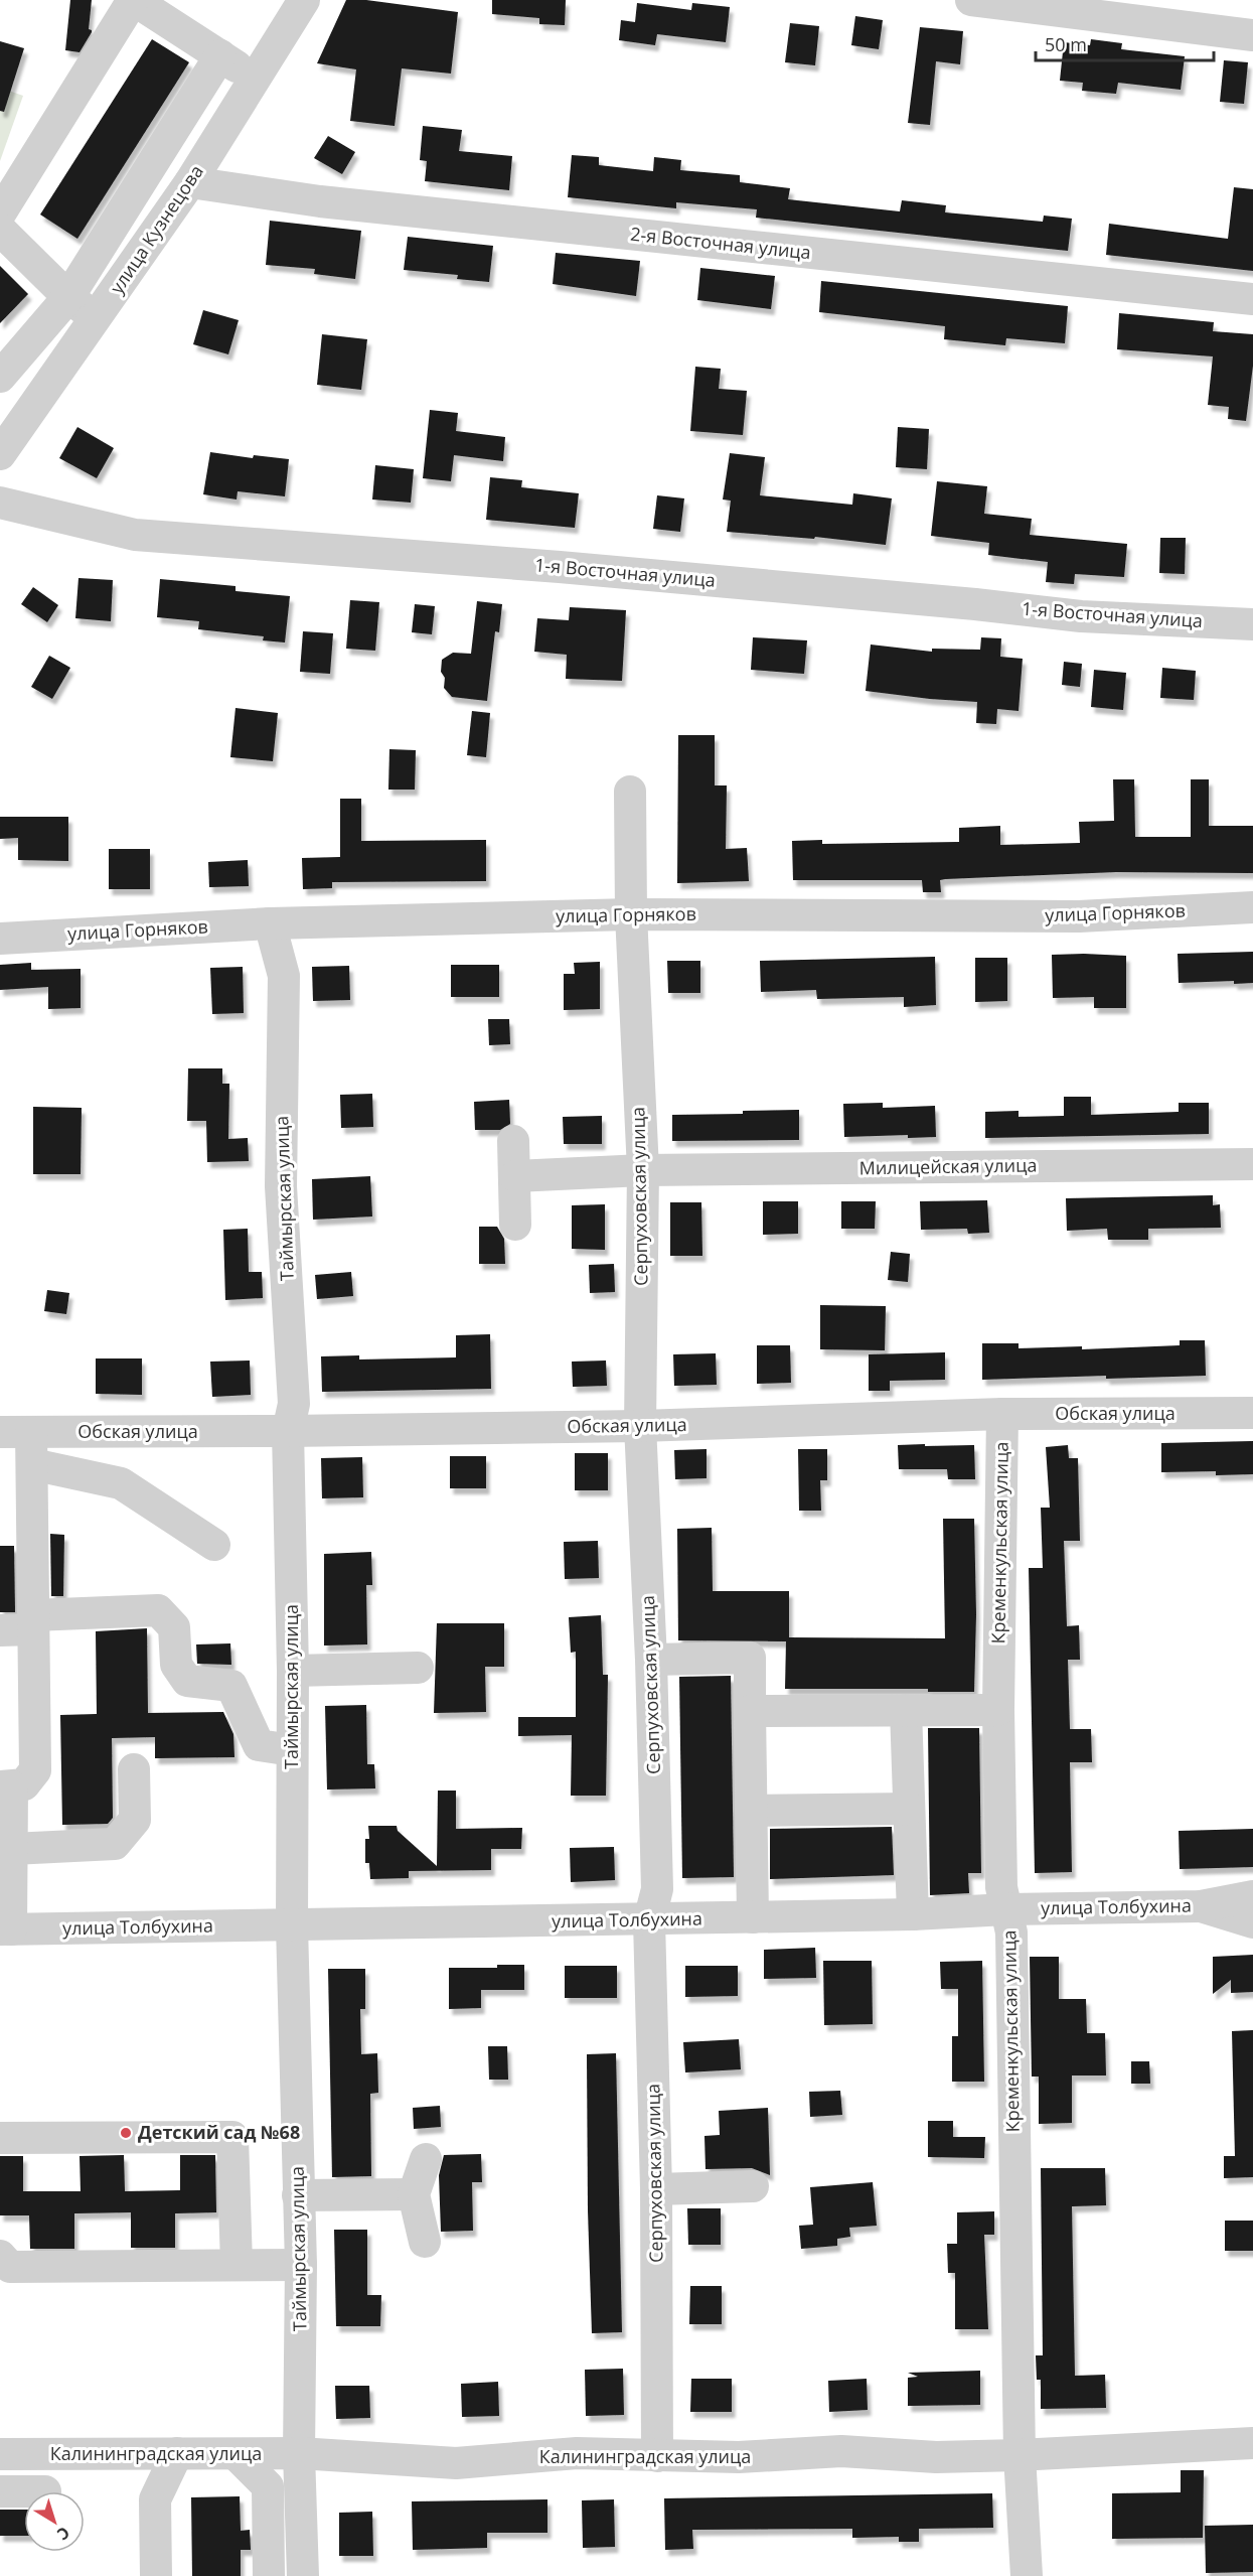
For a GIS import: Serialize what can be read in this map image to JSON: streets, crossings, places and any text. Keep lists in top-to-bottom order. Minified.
{"streets":{"street":["улица Кузнецова","2-я Восточная улица","1-я Восточная улица","улица Горняков","Милицейская улица","Серпуховская улица","Таймырская улица","Обская улица","Кременкульская улица","улица Толбухина","Калининградская улица"]},"crossings":[["улица Кузнецова","2-я Восточная улица"],["улица Горняков","Серпуховская улица"],["улица Горняков","Таймырская улица"],["Милицейская улица","Серпуховская улица"],["Серпуховская улица","Обская улица"],["Серпуховская улица","улица Толбухина"],["Серпуховская улица","Калининградская улица"],["Таймырская улица","Обская улица"],["Таймырская улица","улица Толбухина"],["Таймырская улица","Калининградская улица"],["Обская улица","Кременкульская улица"],["Кременкульская улица","улица Толбухина"],["Кременкульская улица","Калининградская улица"]],"places":["Детский сад №68"],"scale_bar":"50 m","north":"bottom right"}
